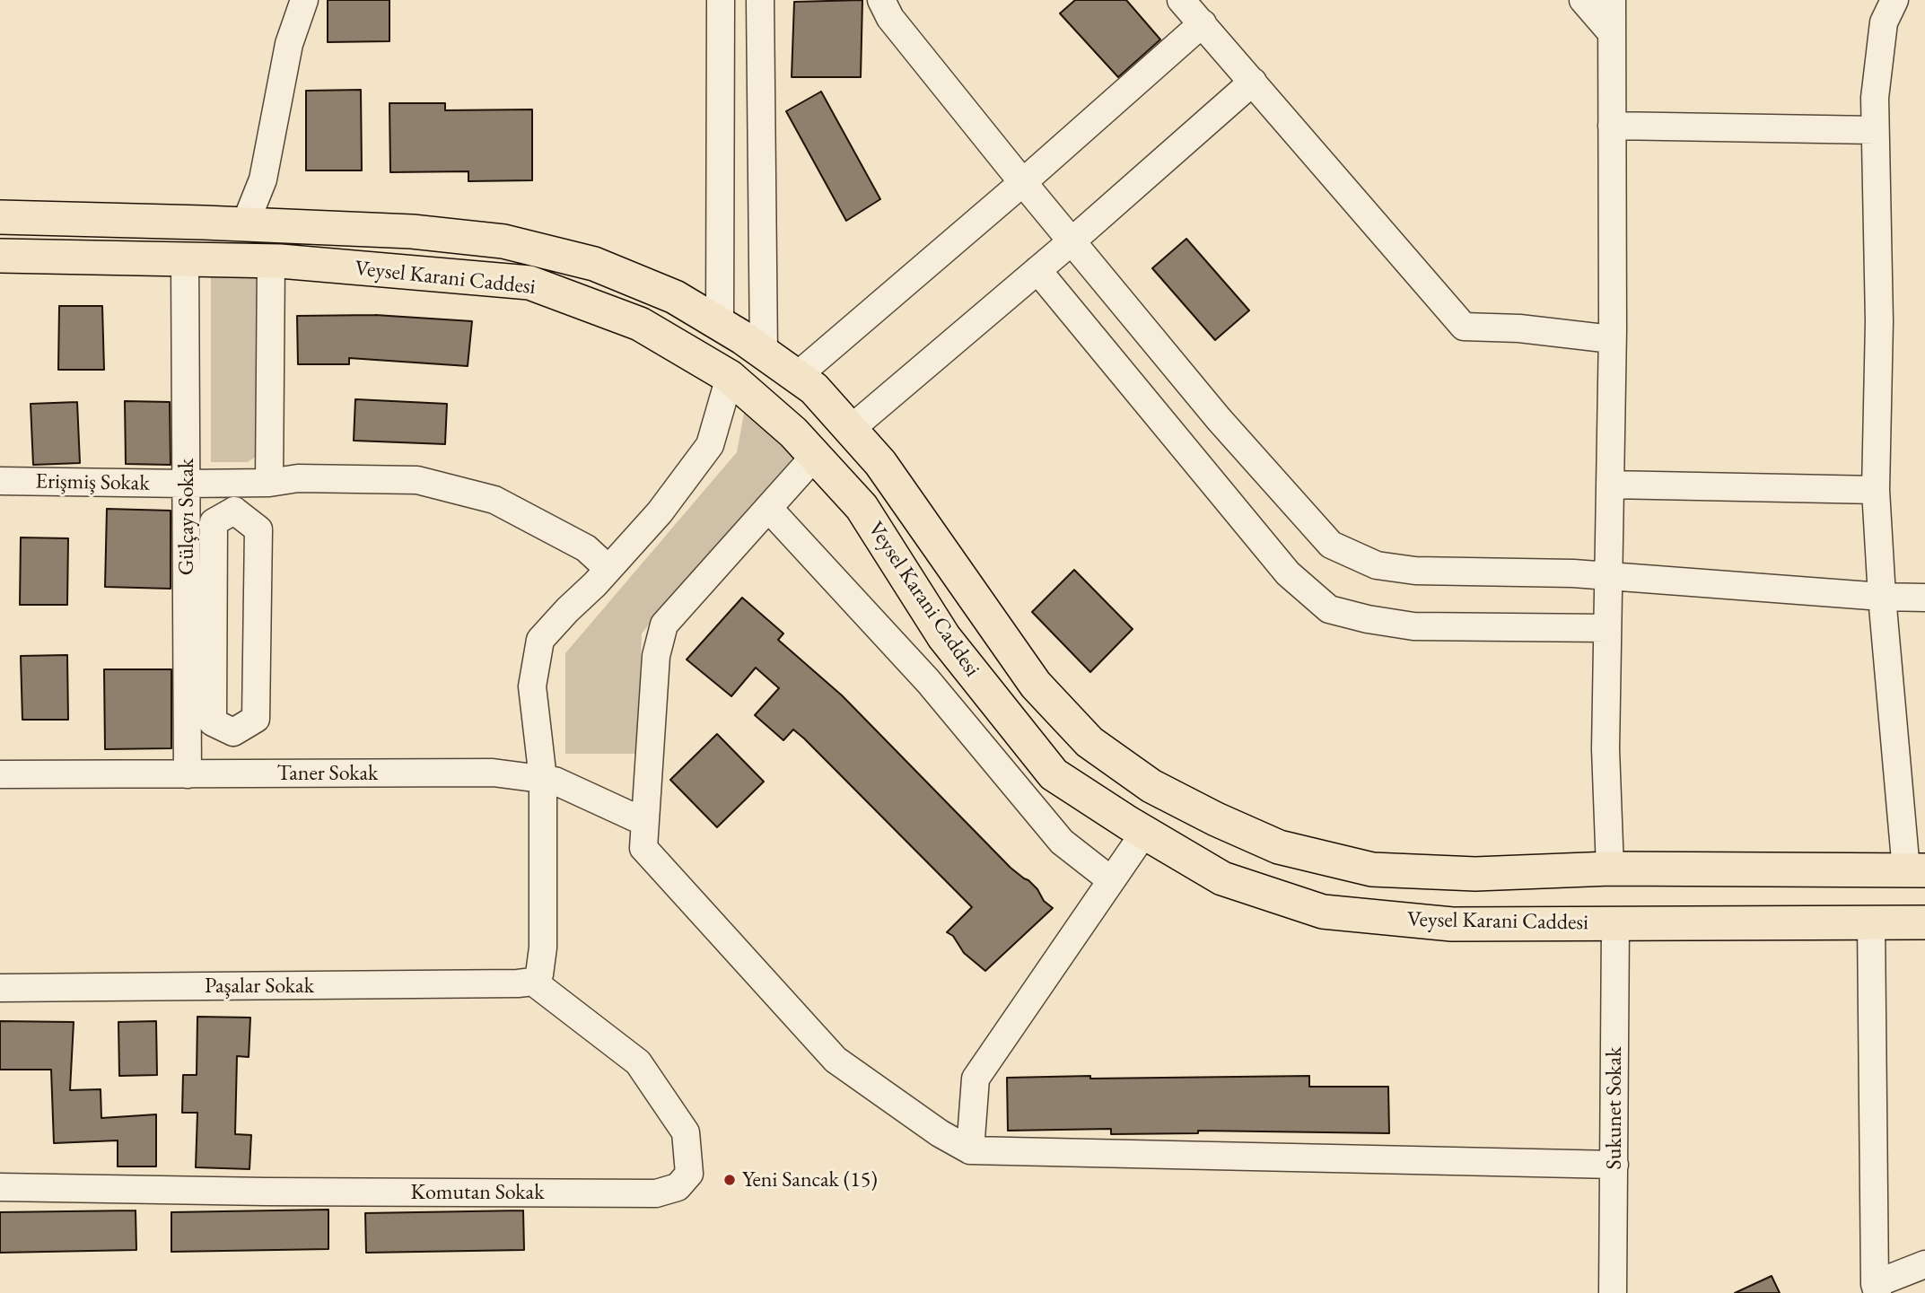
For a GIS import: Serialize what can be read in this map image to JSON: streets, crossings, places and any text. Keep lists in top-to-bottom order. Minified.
{"streets":{"main road":["Veysel Karani Caddesi"],"street":["Erişmiş Sokak","Gülçayı Sokak","Taner Sokak","Paşalar Sokak","Sukunet Sokak","Komutan Sokak"]},"crossings":[["Veysel Karani Caddesi","Gülçayı Sokak"],["Veysel Karani Caddesi","Sukunet Sokak"],["Erişmiş Sokak","Gülçayı Sokak"],["Gülçayı Sokak","Taner Sokak"],["Paşalar Sokak","Komutan Sokak"]],"places":["Yeni Sancak (15)"]}
